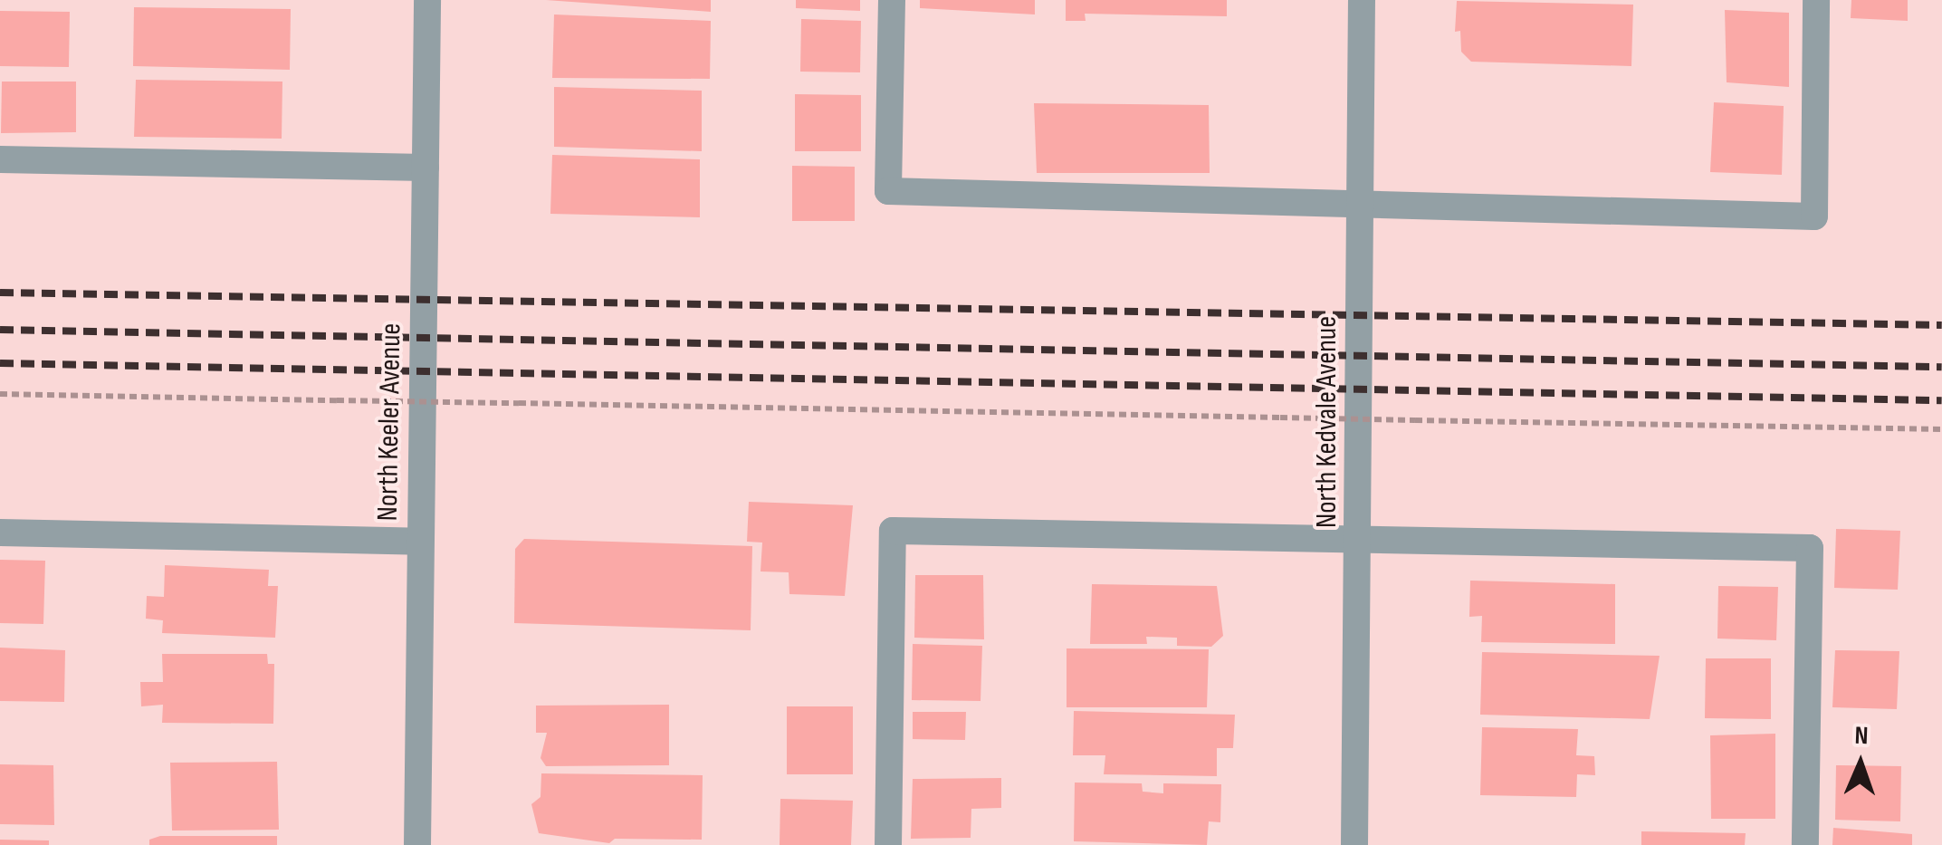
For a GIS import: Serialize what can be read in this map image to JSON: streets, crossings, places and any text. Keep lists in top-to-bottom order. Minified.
{"streets":{"street":["North Keeler Avenue","North Kedvale Avenue"]},"north":"top"}
